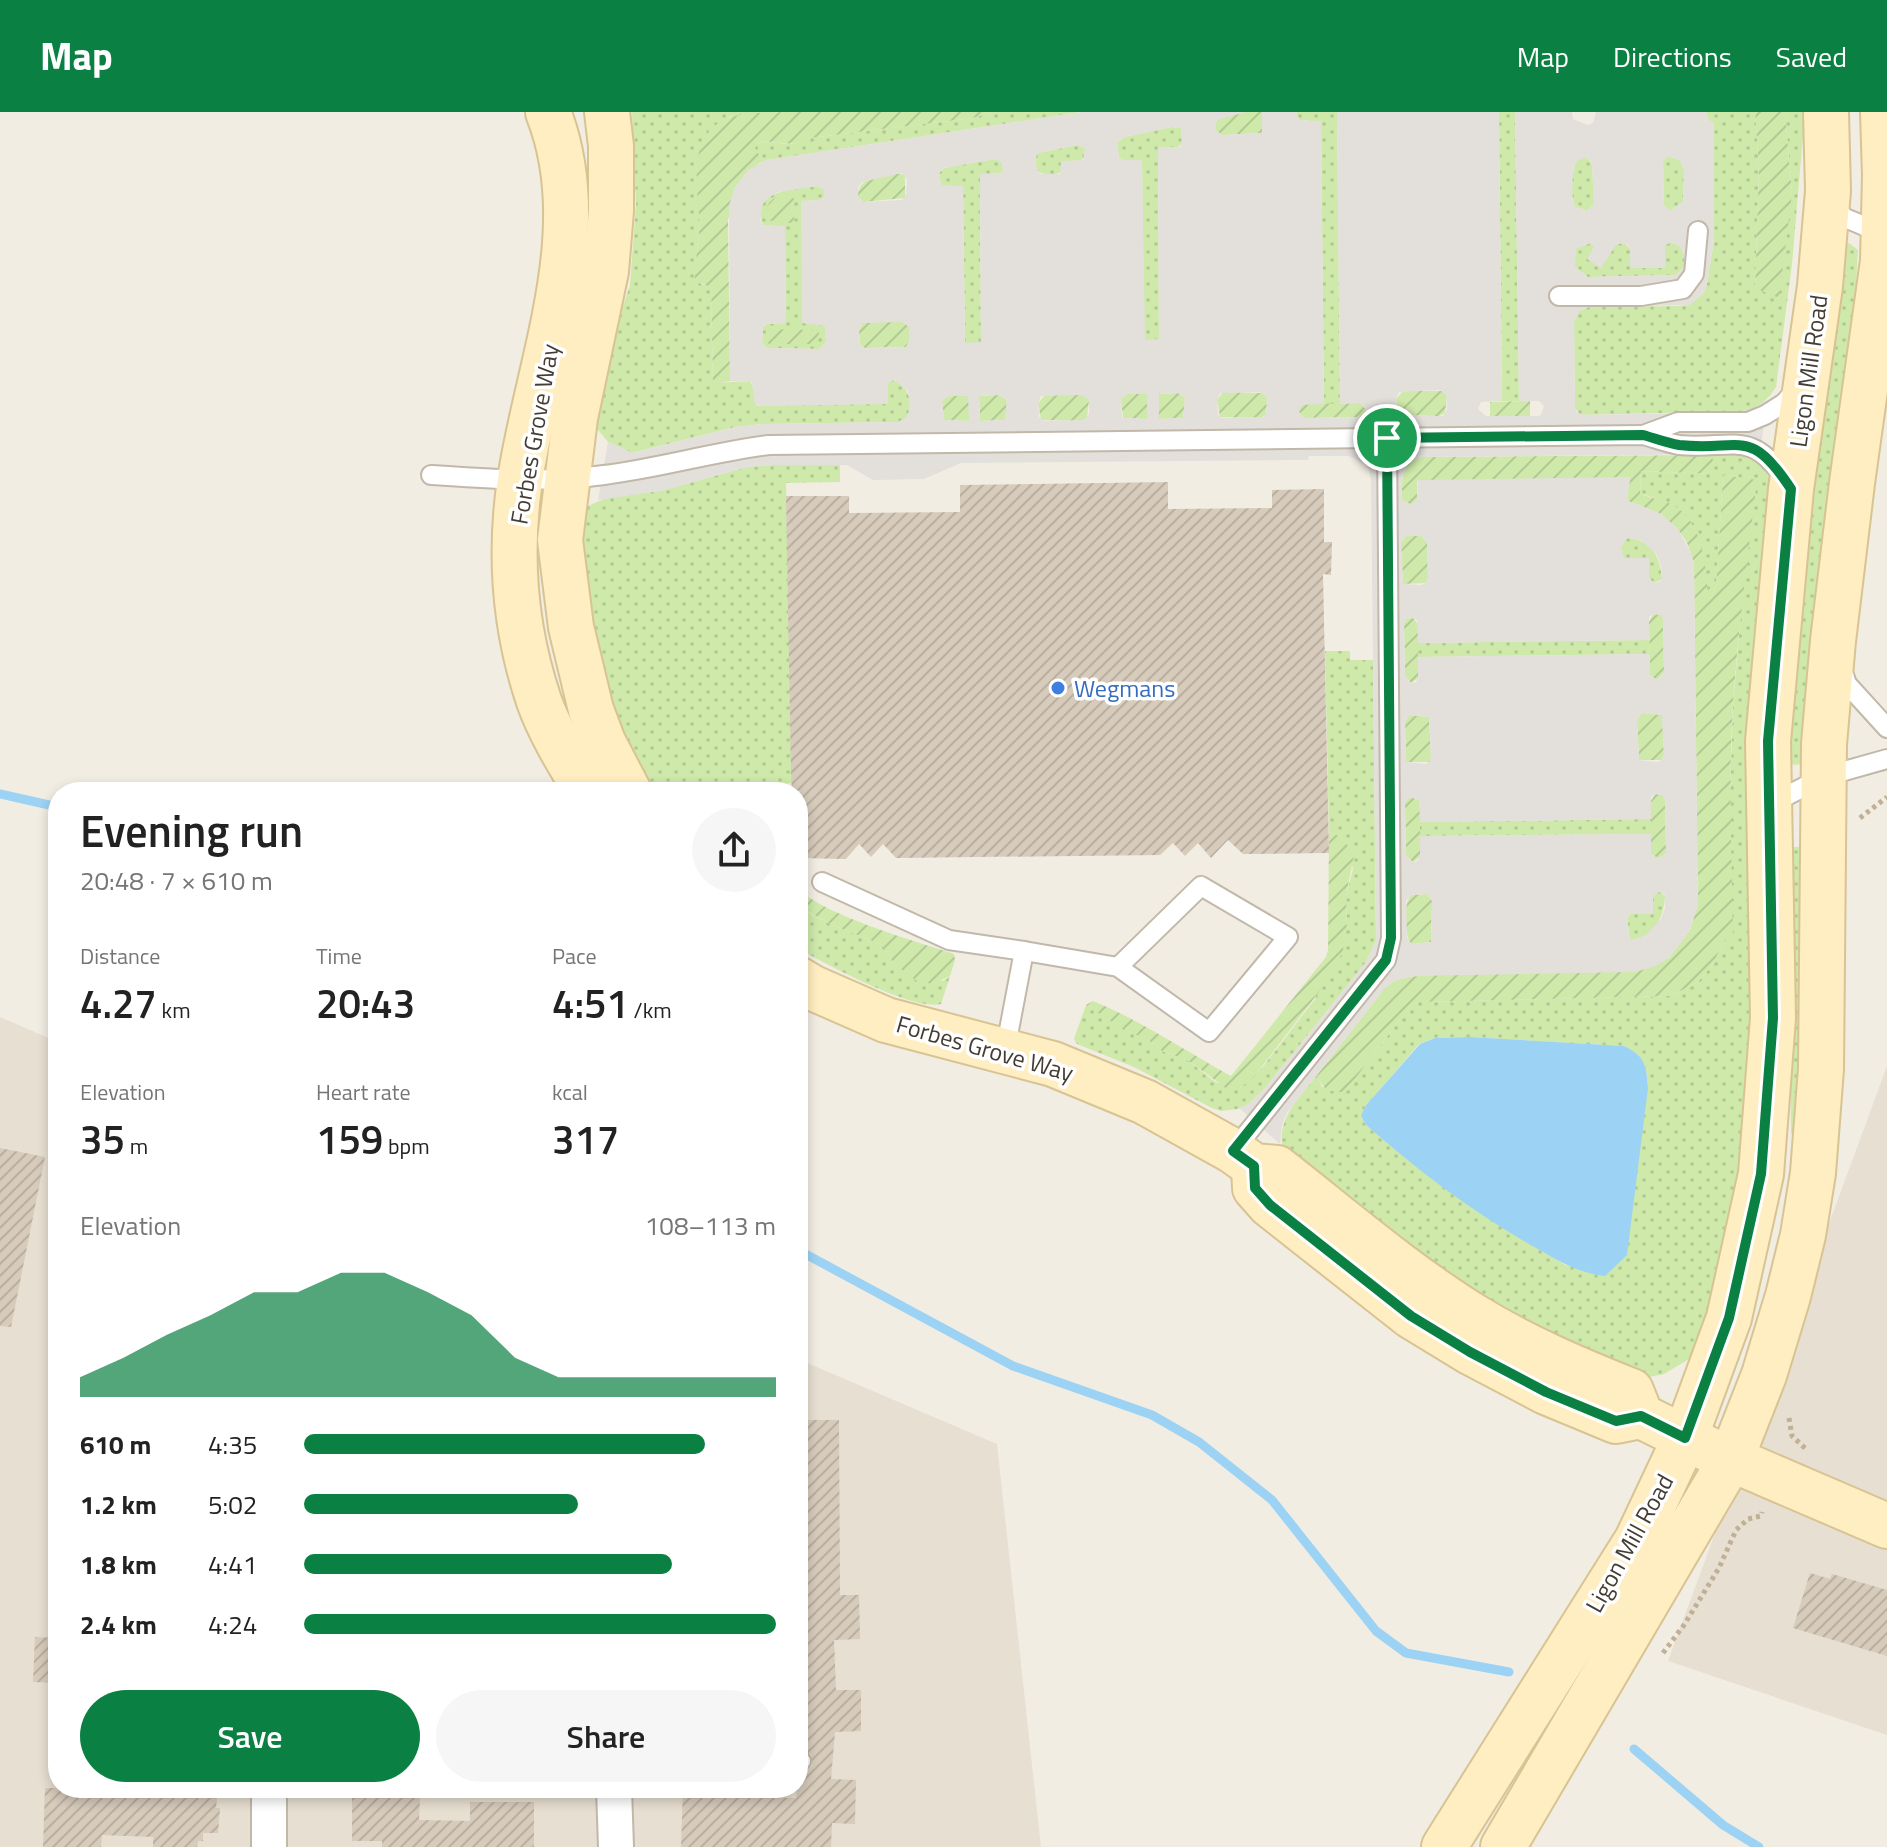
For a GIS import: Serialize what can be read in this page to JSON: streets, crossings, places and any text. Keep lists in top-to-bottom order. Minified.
{"streets":{"main road":["Ligon Mill Road","Forbes Grove Way"]},"places":["Wegmans"],"page":{"header":"Map","nav":["Map","Directions","Saved"],"heading":["Evening run","20:48 · 7 × 610 m"],"stats":[["Distance","4.27 km"],["Time","20:43"],["Pace","4:51 /km"],["Elevation","35 m"],["Heart rate","159 bpm"],["kcal","317"]],"chart":["Elevation","108–113 m"],"list":[{"name":"610 m","note":"4:35"},{"name":"1.2 km","note":"5:02"},{"name":"1.8 km","note":"4:41"},{"name":"2.4 km","note":"4:24"}],"buttons":["Save","Share"]}}
